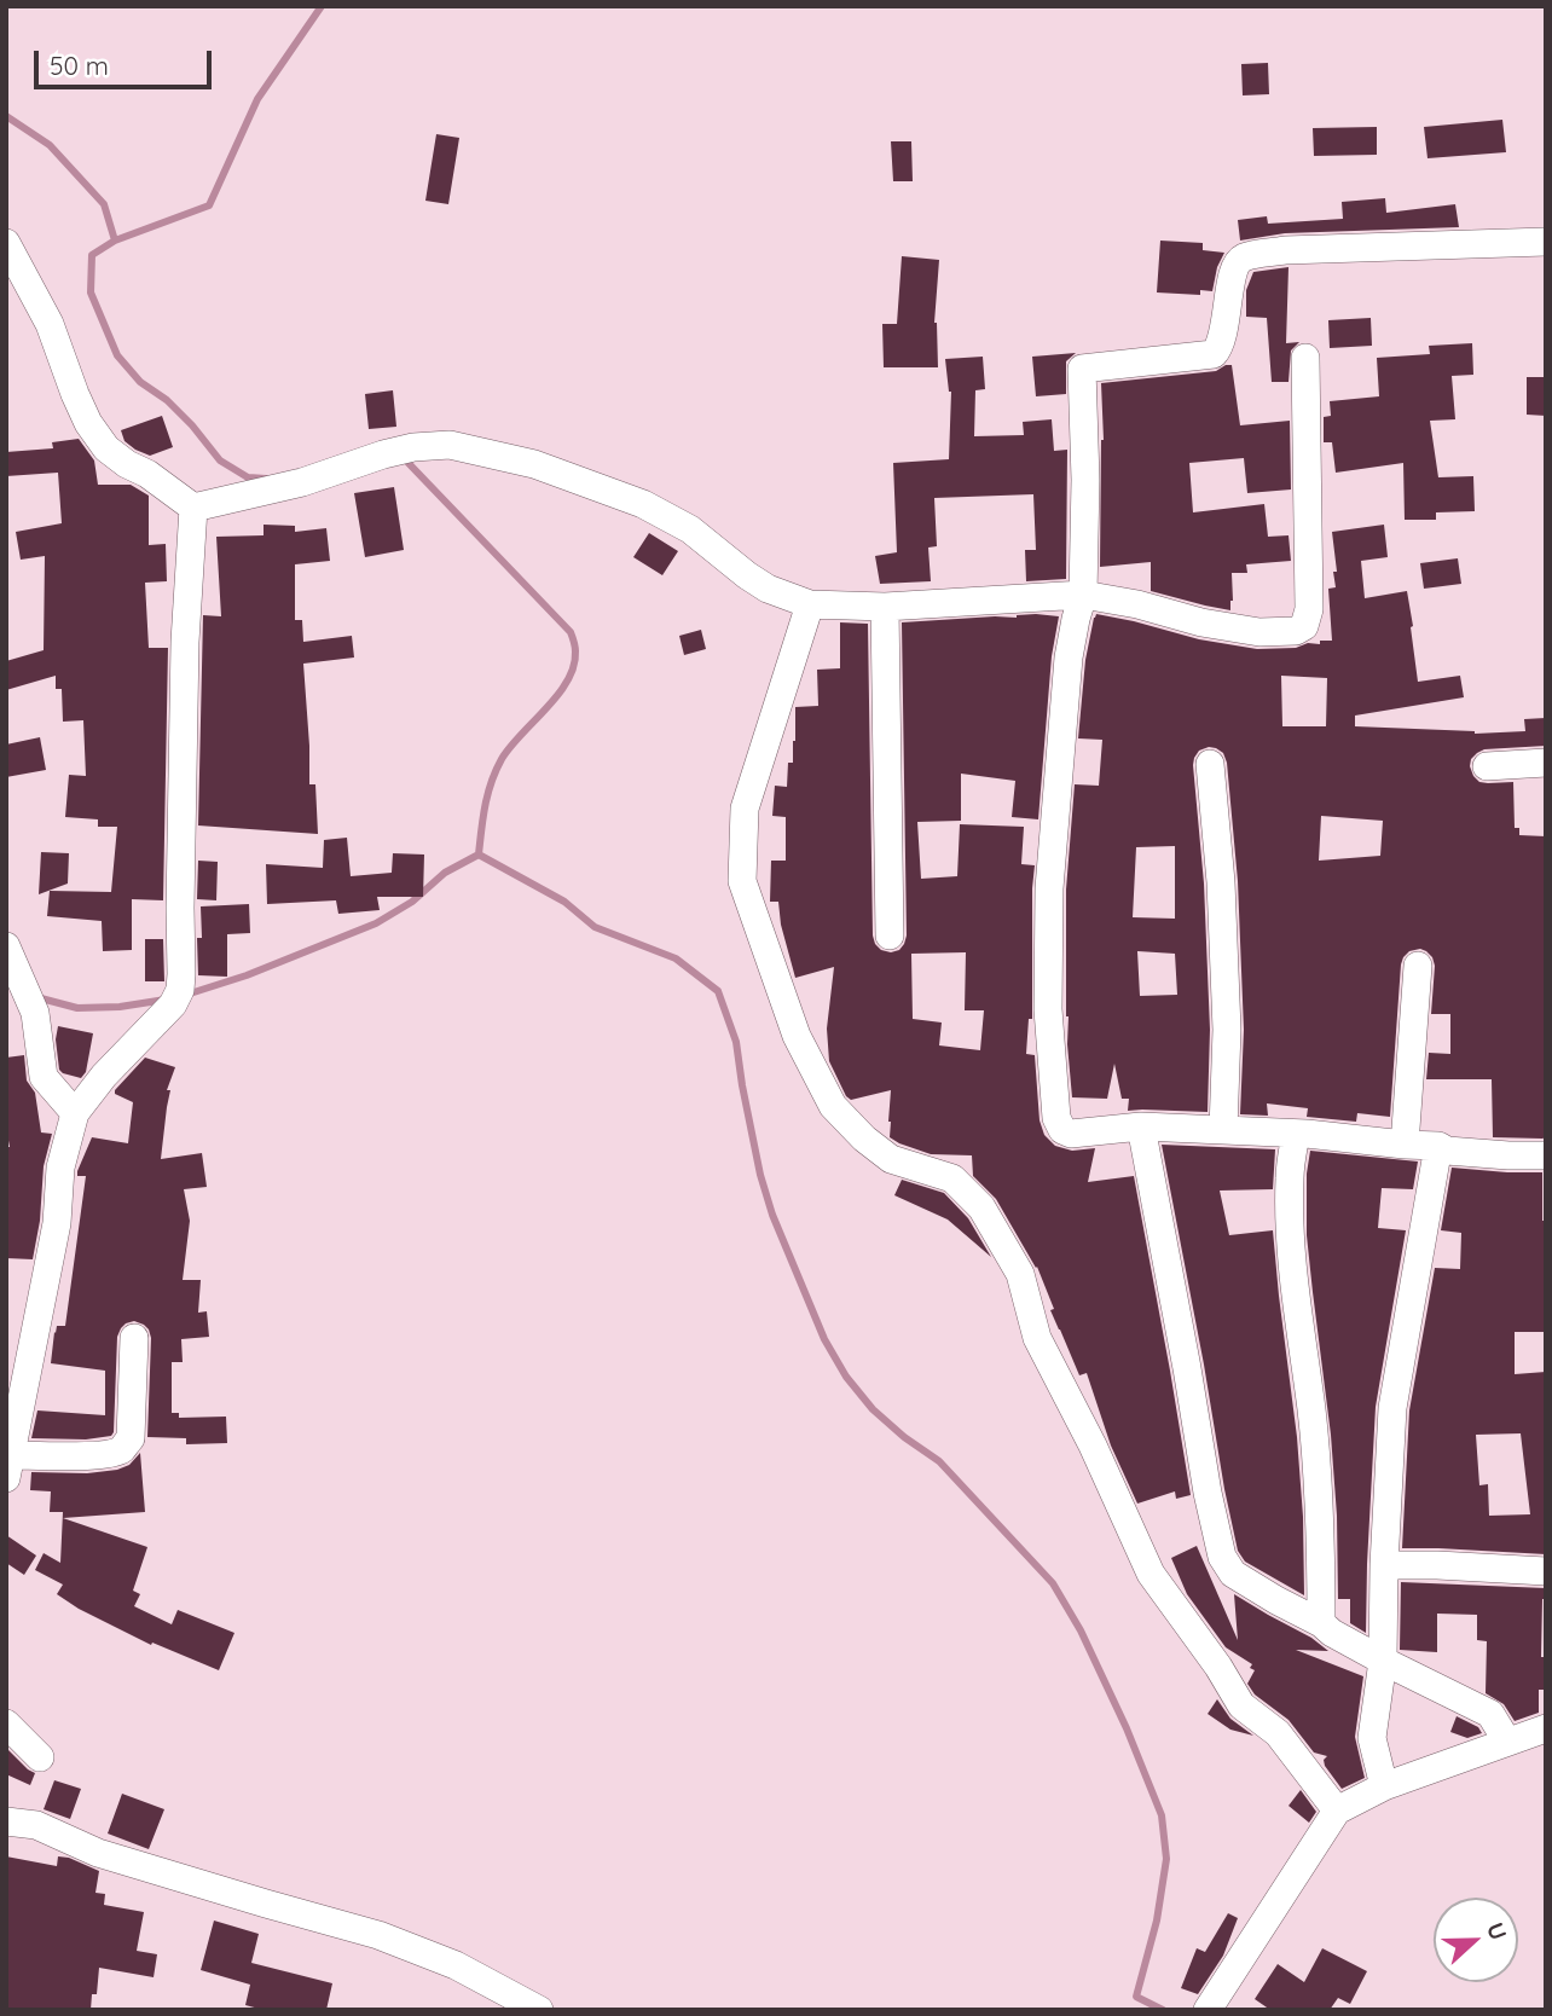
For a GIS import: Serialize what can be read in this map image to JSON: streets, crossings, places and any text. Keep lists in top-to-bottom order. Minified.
{"scale_bar":"50 m","north":"right"}
